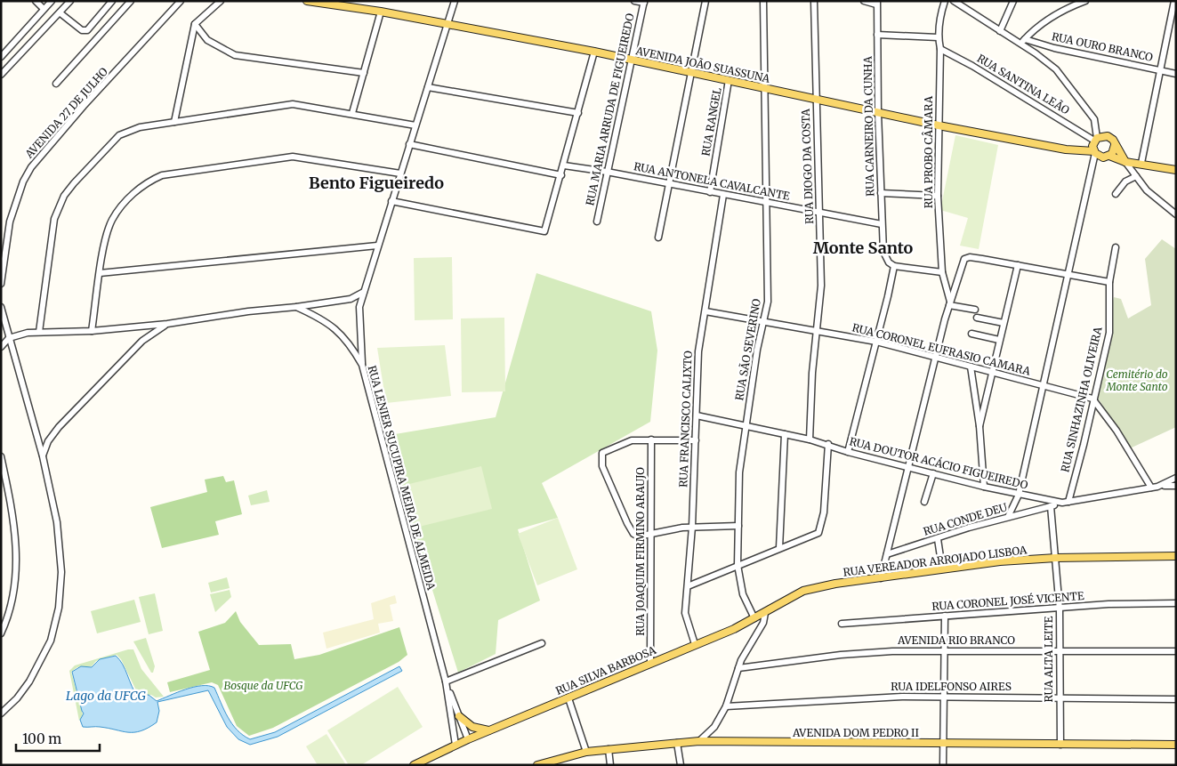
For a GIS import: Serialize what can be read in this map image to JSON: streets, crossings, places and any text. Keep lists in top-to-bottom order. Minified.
{"streets":{"main road":["AVENIDA JOÃO SUASSUNA","RUA VEREADOR ARROJADO LISBOA","RUA SILVA BARBOSA","AVENIDA DOM PEDRO II"],"street":["RUA OURO BRANCO","RUA SANTINA LEÃO","RUA MARIA ARRUDA DE FIGUEIREDO","AVENIDA 27 DE JULHO","RUA RANGEL","RUA CARNEIRO DA CUNHA","RUA PROBO CÂMARA","RUA DIOGO DA COSTA","RUA ANTONELA CAVALCANTE","RUA SÃO SEVERINO","RUA CORONEL EUFRASIO CAMARA","RUA SINHAZINHA OLIVEIRA","RUA FRANCISCO CALIXTO","RUA DOUTOR ACÁCIO FIGUEIREDO","RUA LENIER SUCUPIRA MEIRA DE ALMEIDA","RUA CONDE DEU","RUA JOAQUIM FIRMINO ARAUJO","RUA CORONEL JOSÉ VICENTE","AVENIDA RIO BRANCO","RUA ALTA LEITE","RUA IDELFONSO AIRES"]},"crossings":[["AVENIDA JOÃO SUASSUNA","RUA SANTINA LEÃO"],["AVENIDA JOÃO SUASSUNA","RUA MARIA ARRUDA DE FIGUEIREDO"],["AVENIDA JOÃO SUASSUNA","RUA RANGEL"],["AVENIDA JOÃO SUASSUNA","RUA CARNEIRO DA CUNHA"],["AVENIDA JOÃO SUASSUNA","RUA PROBO CÂMARA"],["AVENIDA JOÃO SUASSUNA","RUA DIOGO DA COSTA"],["AVENIDA JOÃO SUASSUNA","RUA SÃO SEVERINO"],["RUA SANTINA LEÃO","RUA PROBO CÂMARA"],["RUA MARIA ARRUDA DE FIGUEIREDO","RUA ANTONELA CAVALCANTE"],["RUA RANGEL","RUA ANTONELA CAVALCANTE"],["RUA CARNEIRO DA CUNHA","RUA ANTONELA CAVALCANTE"],["RUA DIOGO DA COSTA","RUA ANTONELA CAVALCANTE"],["RUA DIOGO DA COSTA","RUA CORONEL EUFRASIO CAMARA"],["RUA DIOGO DA COSTA","RUA DOUTOR ACÁCIO FIGUEIREDO"],["RUA ANTONELA CAVALCANTE","RUA SÃO SEVERINO"],["RUA ANTONELA CAVALCANTE","RUA FRANCISCO CALIXTO"],["RUA SÃO SEVERINO","RUA CORONEL EUFRASIO CAMARA"],["RUA SÃO SEVERINO","RUA DOUTOR ACÁCIO FIGUEIREDO"],["RUA SÃO SEVERINO","RUA SILVA BARBOSA"],["RUA CORONEL EUFRASIO CAMARA","RUA SINHAZINHA OLIVEIRA"],["RUA CORONEL EUFRASIO CAMARA","RUA FRANCISCO CALIXTO"],["RUA SINHAZINHA OLIVEIRA","RUA DOUTOR ACÁCIO FIGUEIREDO"],["RUA FRANCISCO CALIXTO","RUA DOUTOR ACÁCIO FIGUEIREDO"],["RUA FRANCISCO CALIXTO","RUA SILVA BARBOSA"],["RUA LENIER SUCUPIRA MEIRA DE ALMEIDA","RUA SILVA BARBOSA"],["RUA CONDE DEU","RUA ALTA LEITE"],["RUA JOAQUIM FIRMINO ARAUJO","RUA SILVA BARBOSA"],["RUA VEREADOR ARROJADO LISBOA","RUA ALTA LEITE"],["RUA VEREADOR ARROJADO LISBOA","RUA SILVA BARBOSA"],["RUA CORONEL JOSÉ VICENTE","RUA ALTA LEITE"],["AVENIDA RIO BRANCO","RUA ALTA LEITE"],["RUA ALTA LEITE","RUA IDELFONSO AIRES"],["RUA ALTA LEITE","AVENIDA DOM PEDRO II"]],"districts":["Bento Figueiredo","Monte Santo"],"water":["Lago da UFCG"],"parks":["Cemitério do Monte Santo","Bosque da UFCG"],"scale_bar":"100 m"}
